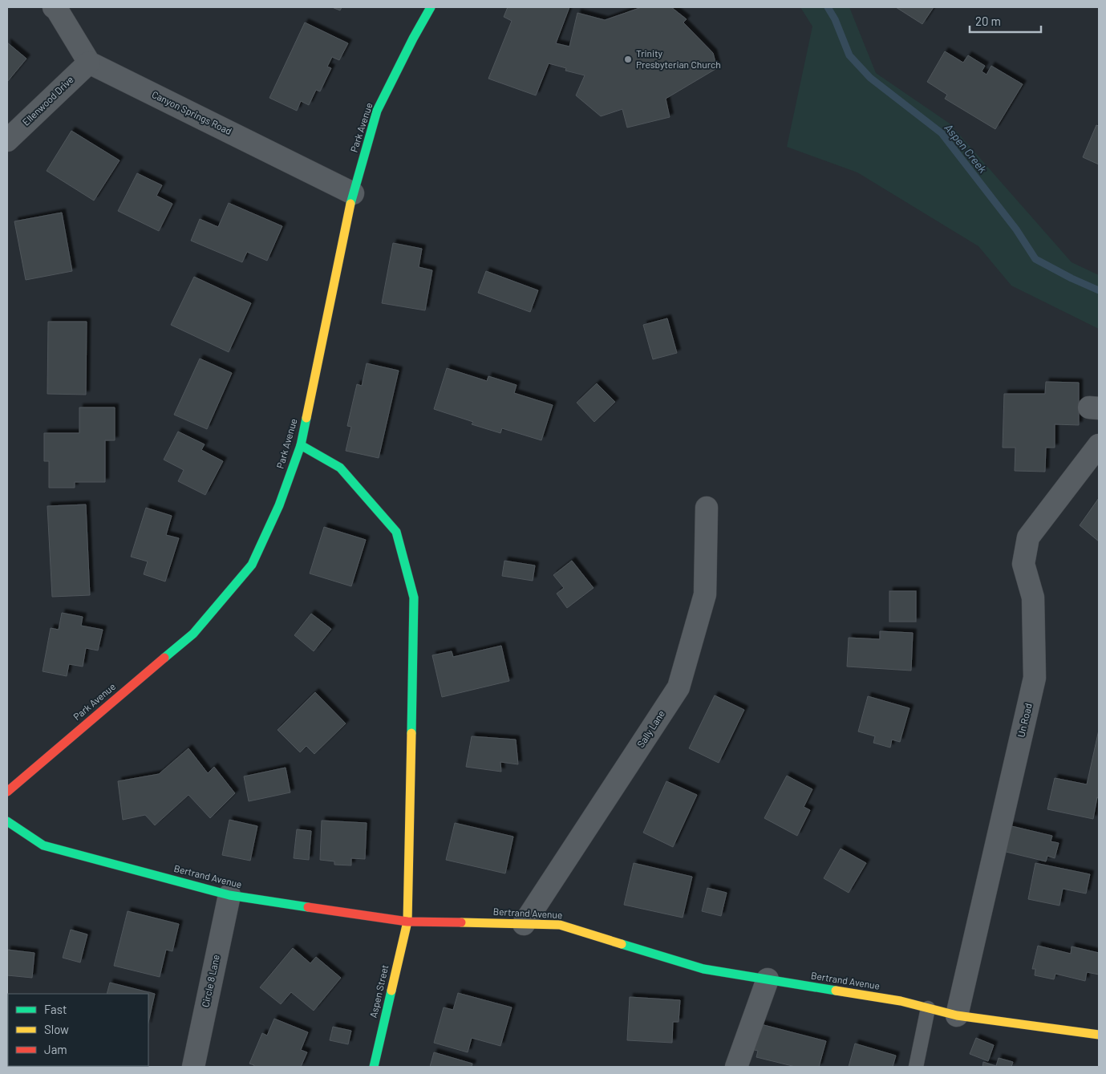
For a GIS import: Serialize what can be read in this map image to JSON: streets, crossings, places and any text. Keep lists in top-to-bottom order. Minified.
{"streets":{"street":["Ellenwood Drive","Canyon Springs Road","Park Avenue","Un Road","Sally Lane","Bertrand Avenue","Circle 8 Lane","Aspen Street"]},"crossings":[["Ellenwood Drive","Canyon Springs Road"],["Canyon Springs Road","Park Avenue"],["Park Avenue","Aspen Street"],["Un Road","Bertrand Avenue"],["Sally Lane","Bertrand Avenue"],["Bertrand Avenue","Circle 8 Lane"],["Bertrand Avenue","Aspen Street"]],"water":["Aspen Creek"],"places":["Trinity Presbyterian Church"],"legend":["Fast","Slow","Jam"],"scale_bar":"20 m"}
